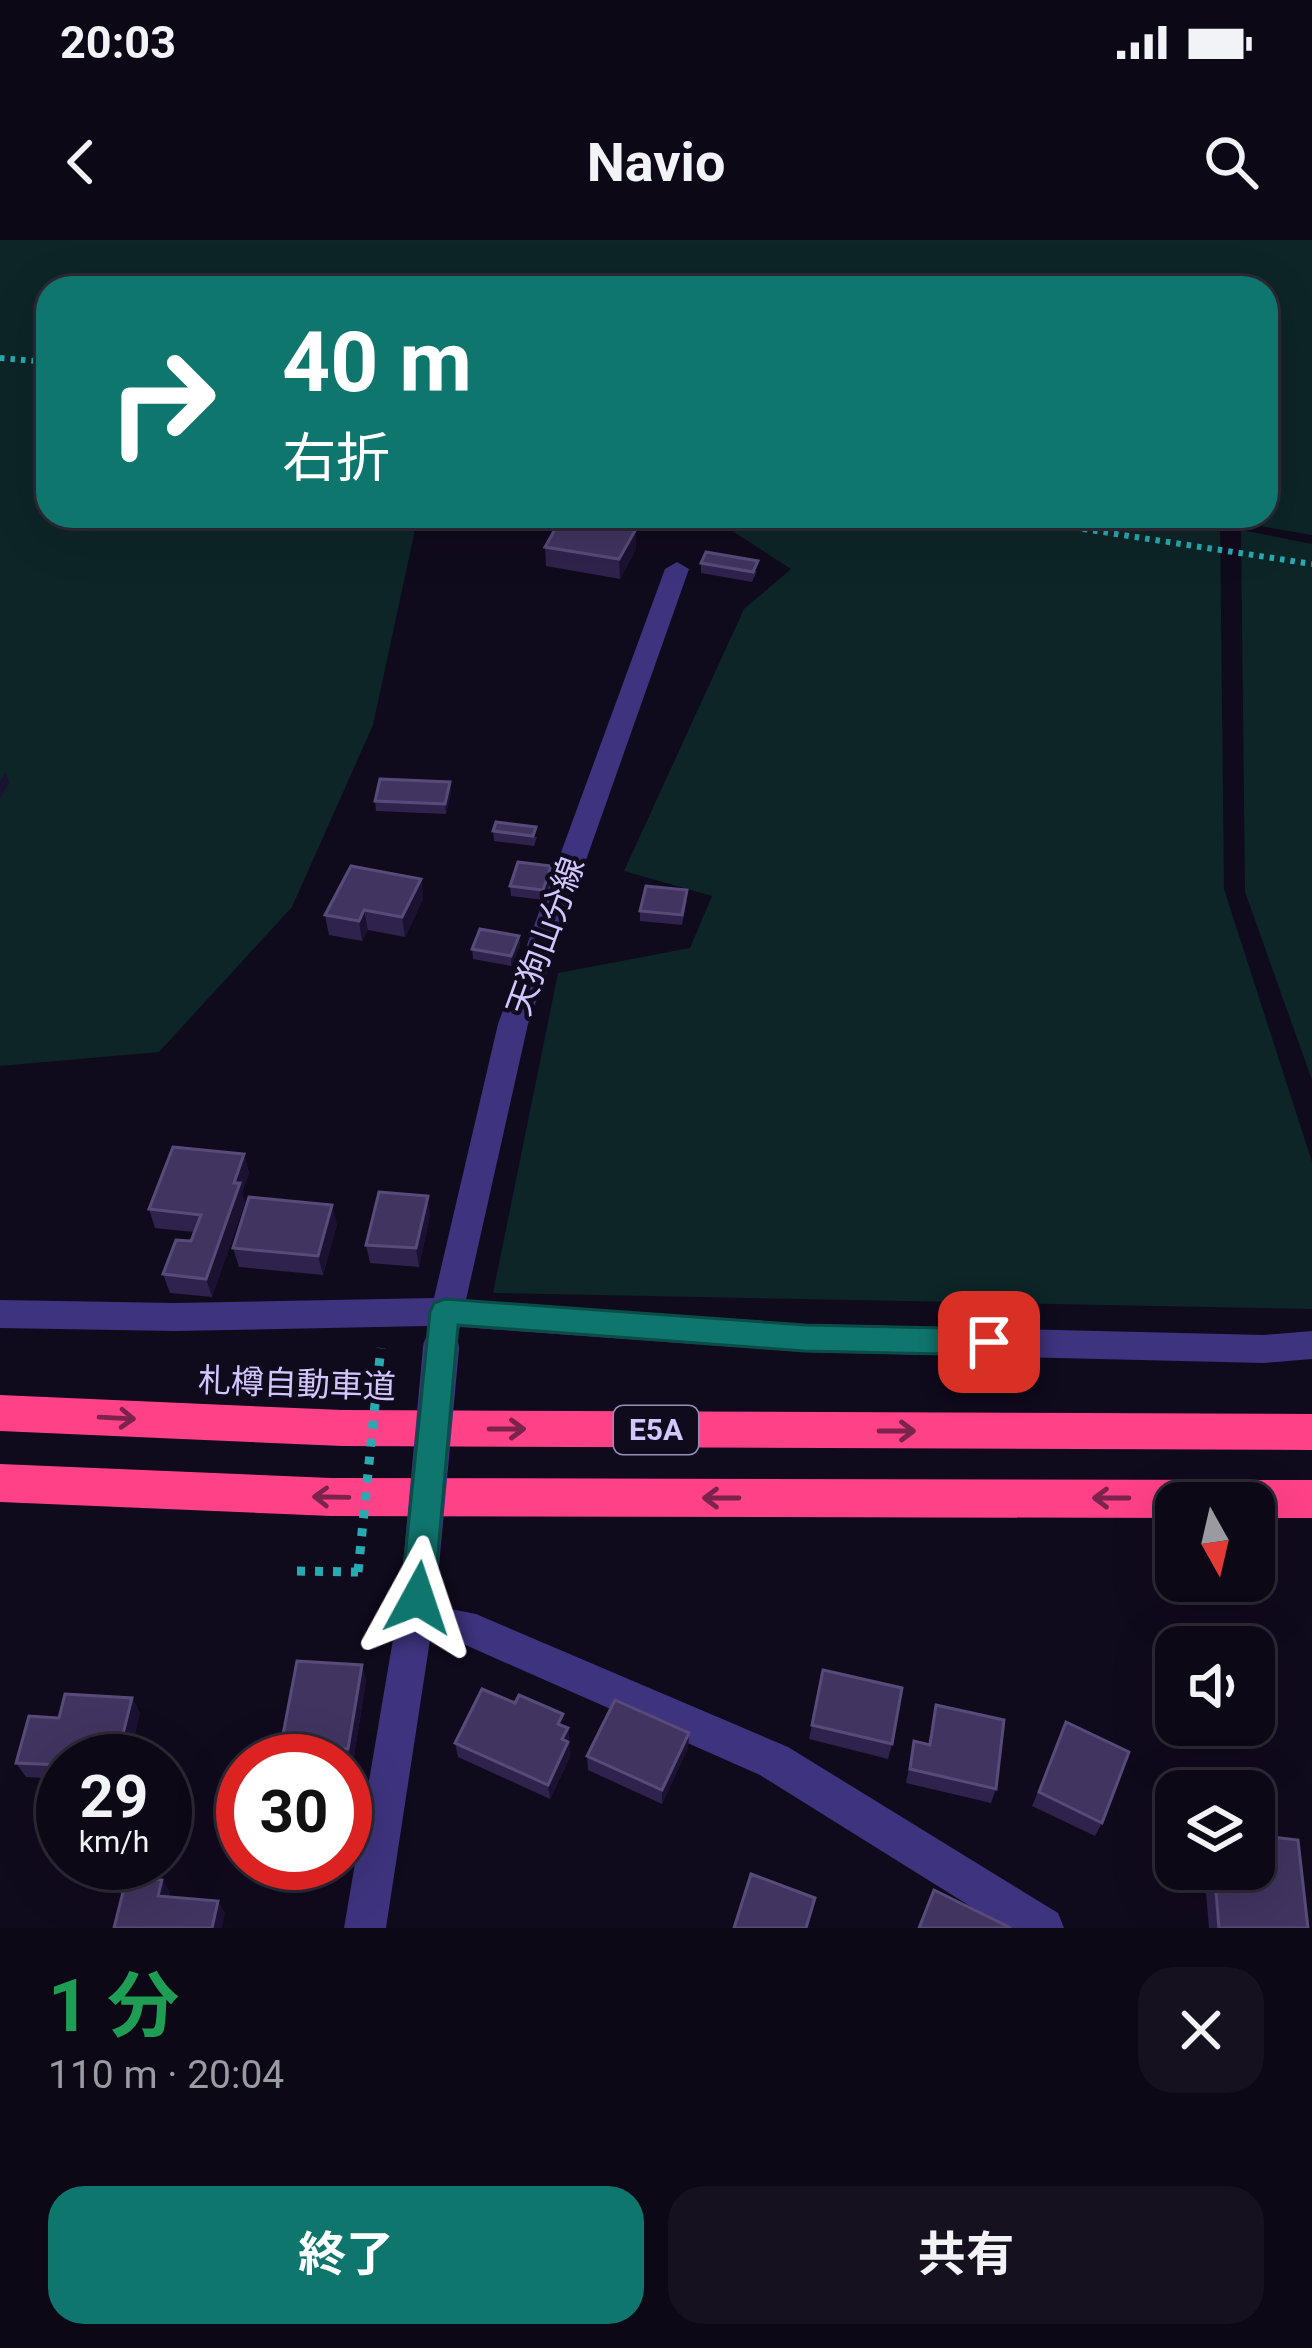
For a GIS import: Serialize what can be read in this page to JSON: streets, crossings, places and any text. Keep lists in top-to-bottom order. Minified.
{"streets":{"highway":["札樽自動車道","E5A"],"street":["天狗山分線"]},"north":"bottom","page":{"status":"20:03","header":"Navio","turn":["40 m","右折"],"speed":"29 km/h","limit":"30","heading":["1 分","110 m · 20:04"],"buttons":["終了","共有"]}}
